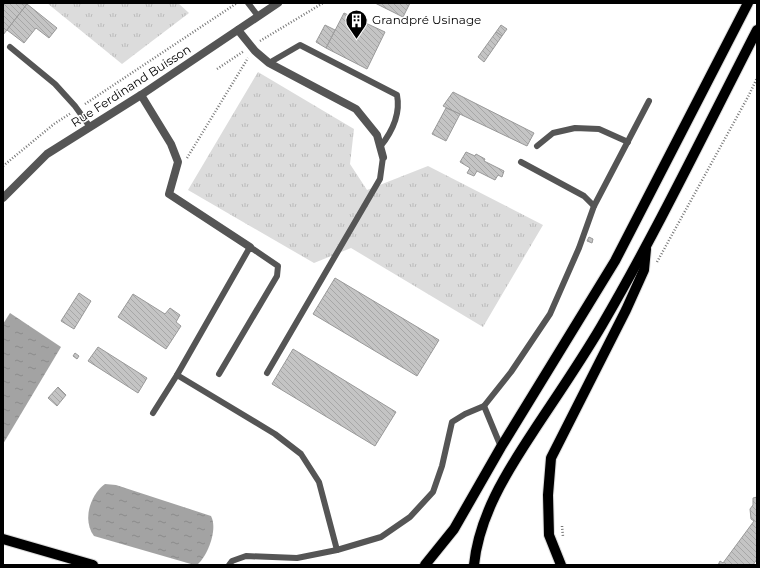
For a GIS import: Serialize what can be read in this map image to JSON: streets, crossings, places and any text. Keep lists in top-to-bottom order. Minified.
{"streets":{"street":["Rue Ferdinand Buisson"]},"places":{"building":["Grandpré Usinage"]}}
